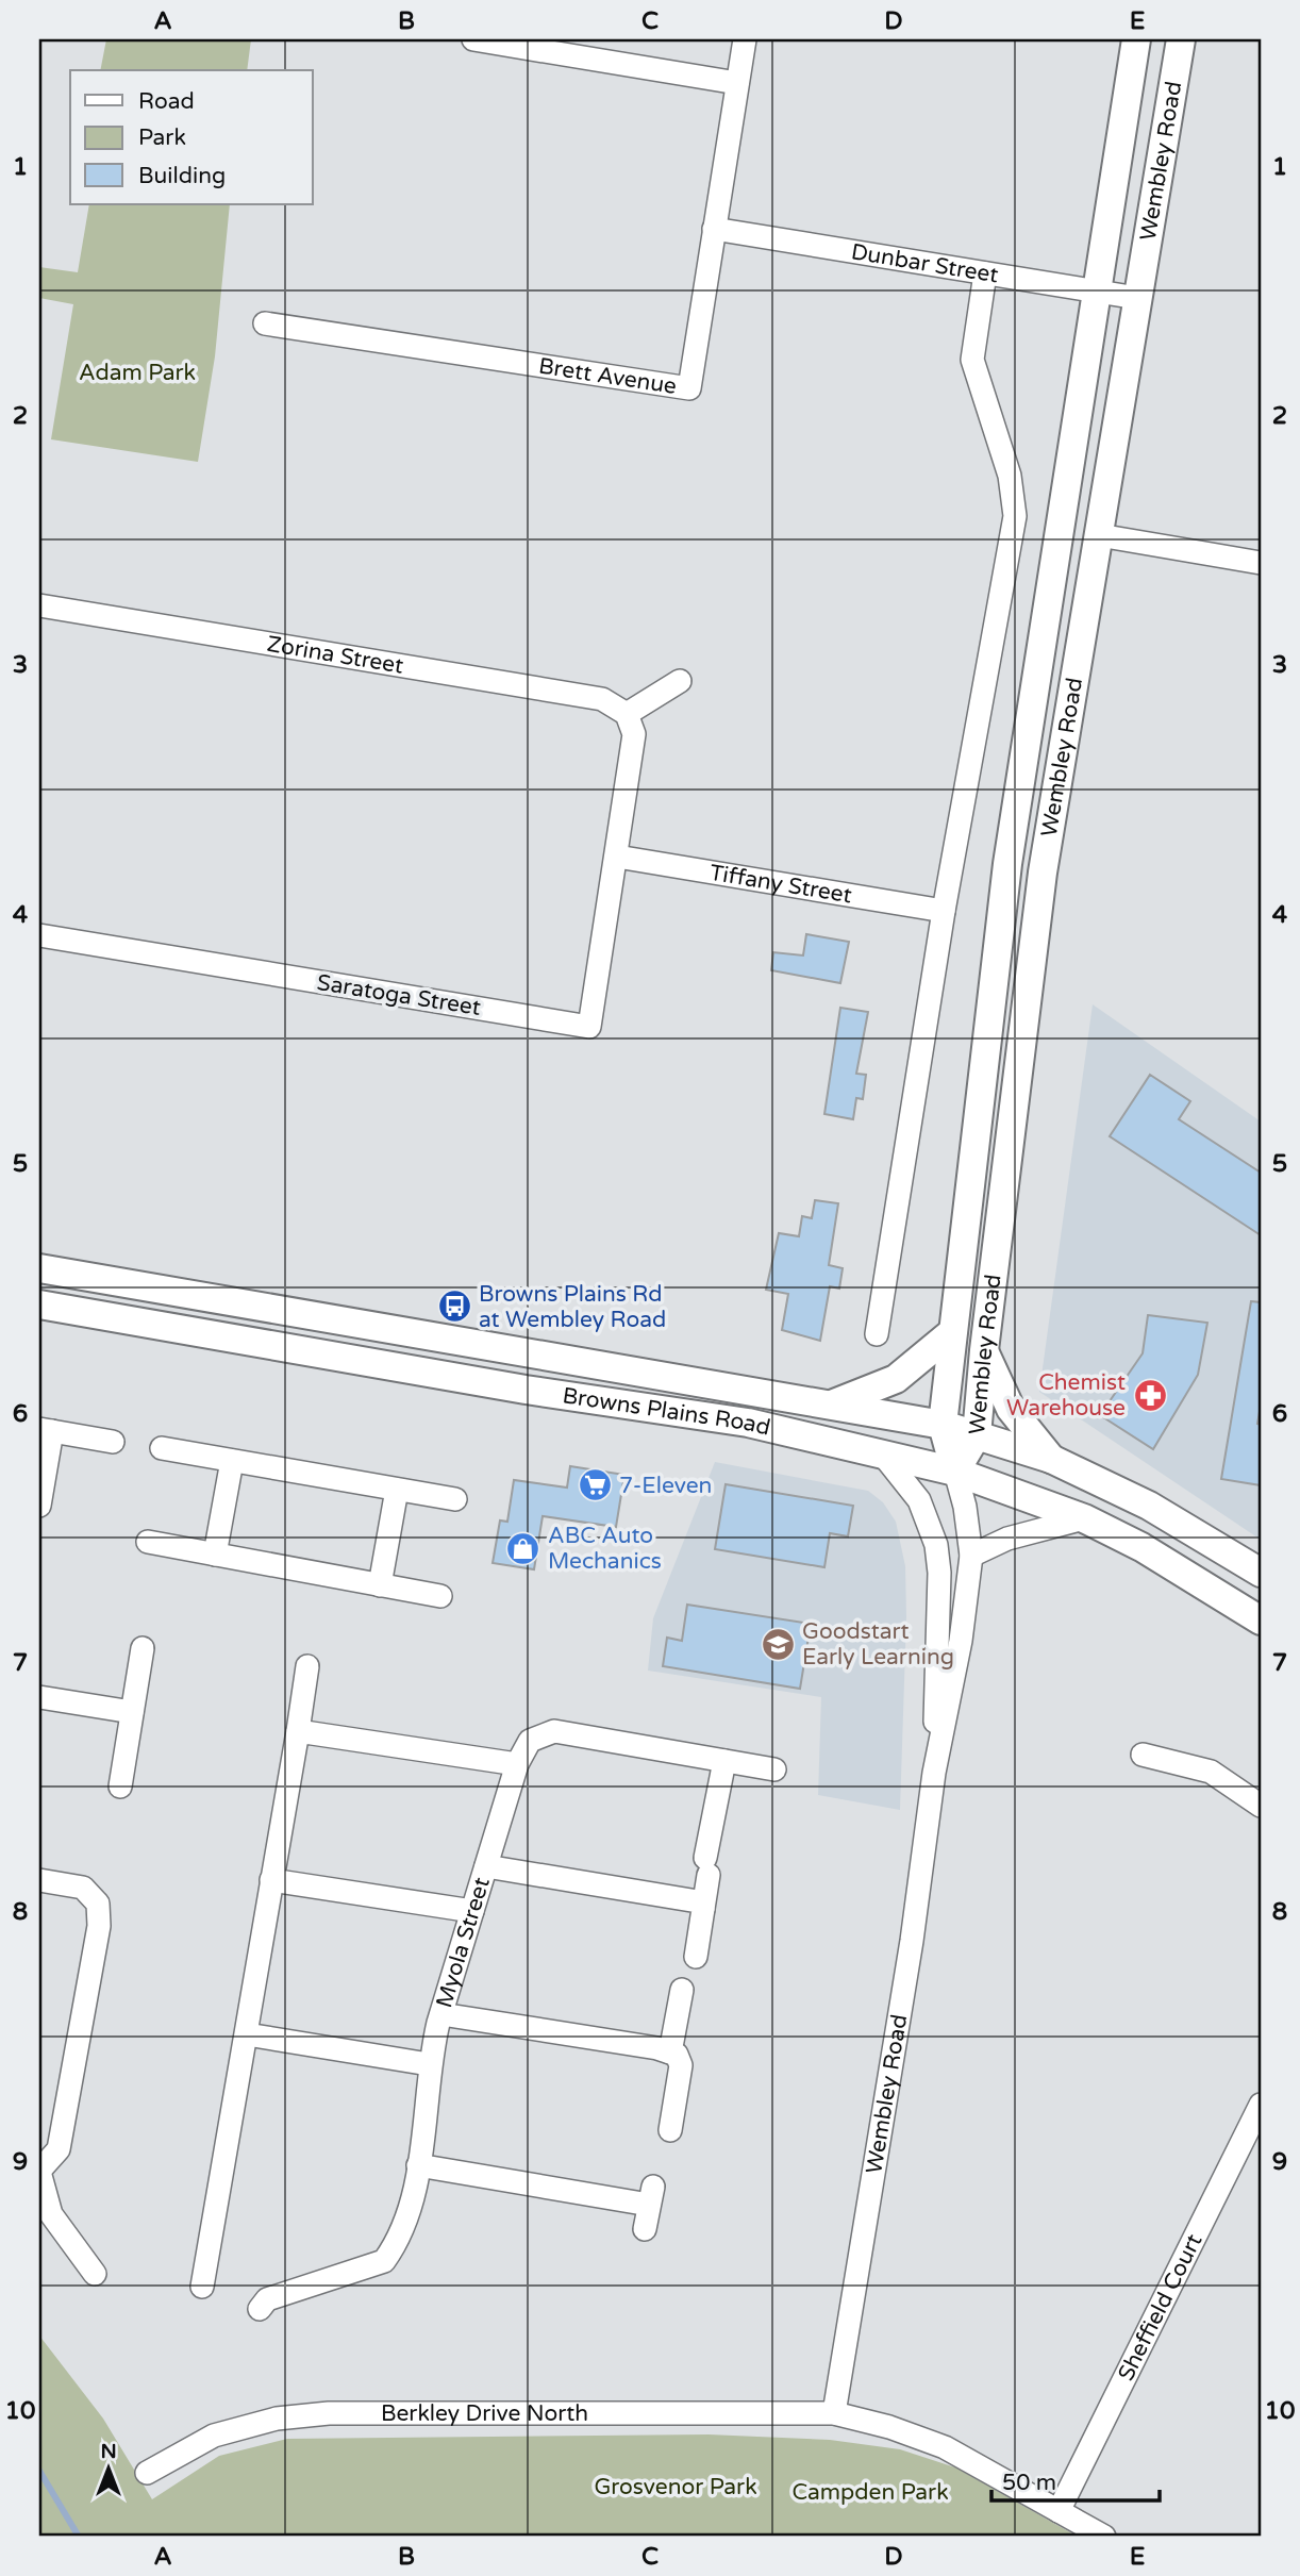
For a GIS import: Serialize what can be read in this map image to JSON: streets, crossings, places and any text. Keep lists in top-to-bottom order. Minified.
{"streets":{"main road":["Wembley Road","Browns Plains Road"],"street":["Dunbar Street","Brett Avenue","Zorina Street","Tiffany Street","Saratoga Street","Myola Street","Sheffield Court","Berkley Drive North"]},"crossings":[["Wembley Road","Dunbar Street"],["Wembley Road","Browns Plains Road"],["Wembley Road","Berkley Drive North"],["Dunbar Street","Brett Avenue"],["Tiffany Street","Saratoga Street"],["Sheffield Court","Berkley Drive North"]],"parks":["Adam Park","Grosvenor Park","Campden Park"],"places":{"bus stop":["Browns Plains Rd at Wembley Road"],"pharmacy":["Chemist Warehouse"],"supermarket":["7-Eleven"],"shop":["ABC Auto Mechanics"],"school or university":["Goodstart Early Learning"]},"legend":["Road","Park","Building"],"scale_bar":"50 m","north":"top","grid":{"columns":["A","B","C","D","E"],"rows":["1","2","3","4","5","6","7","8","9","10"]}}
